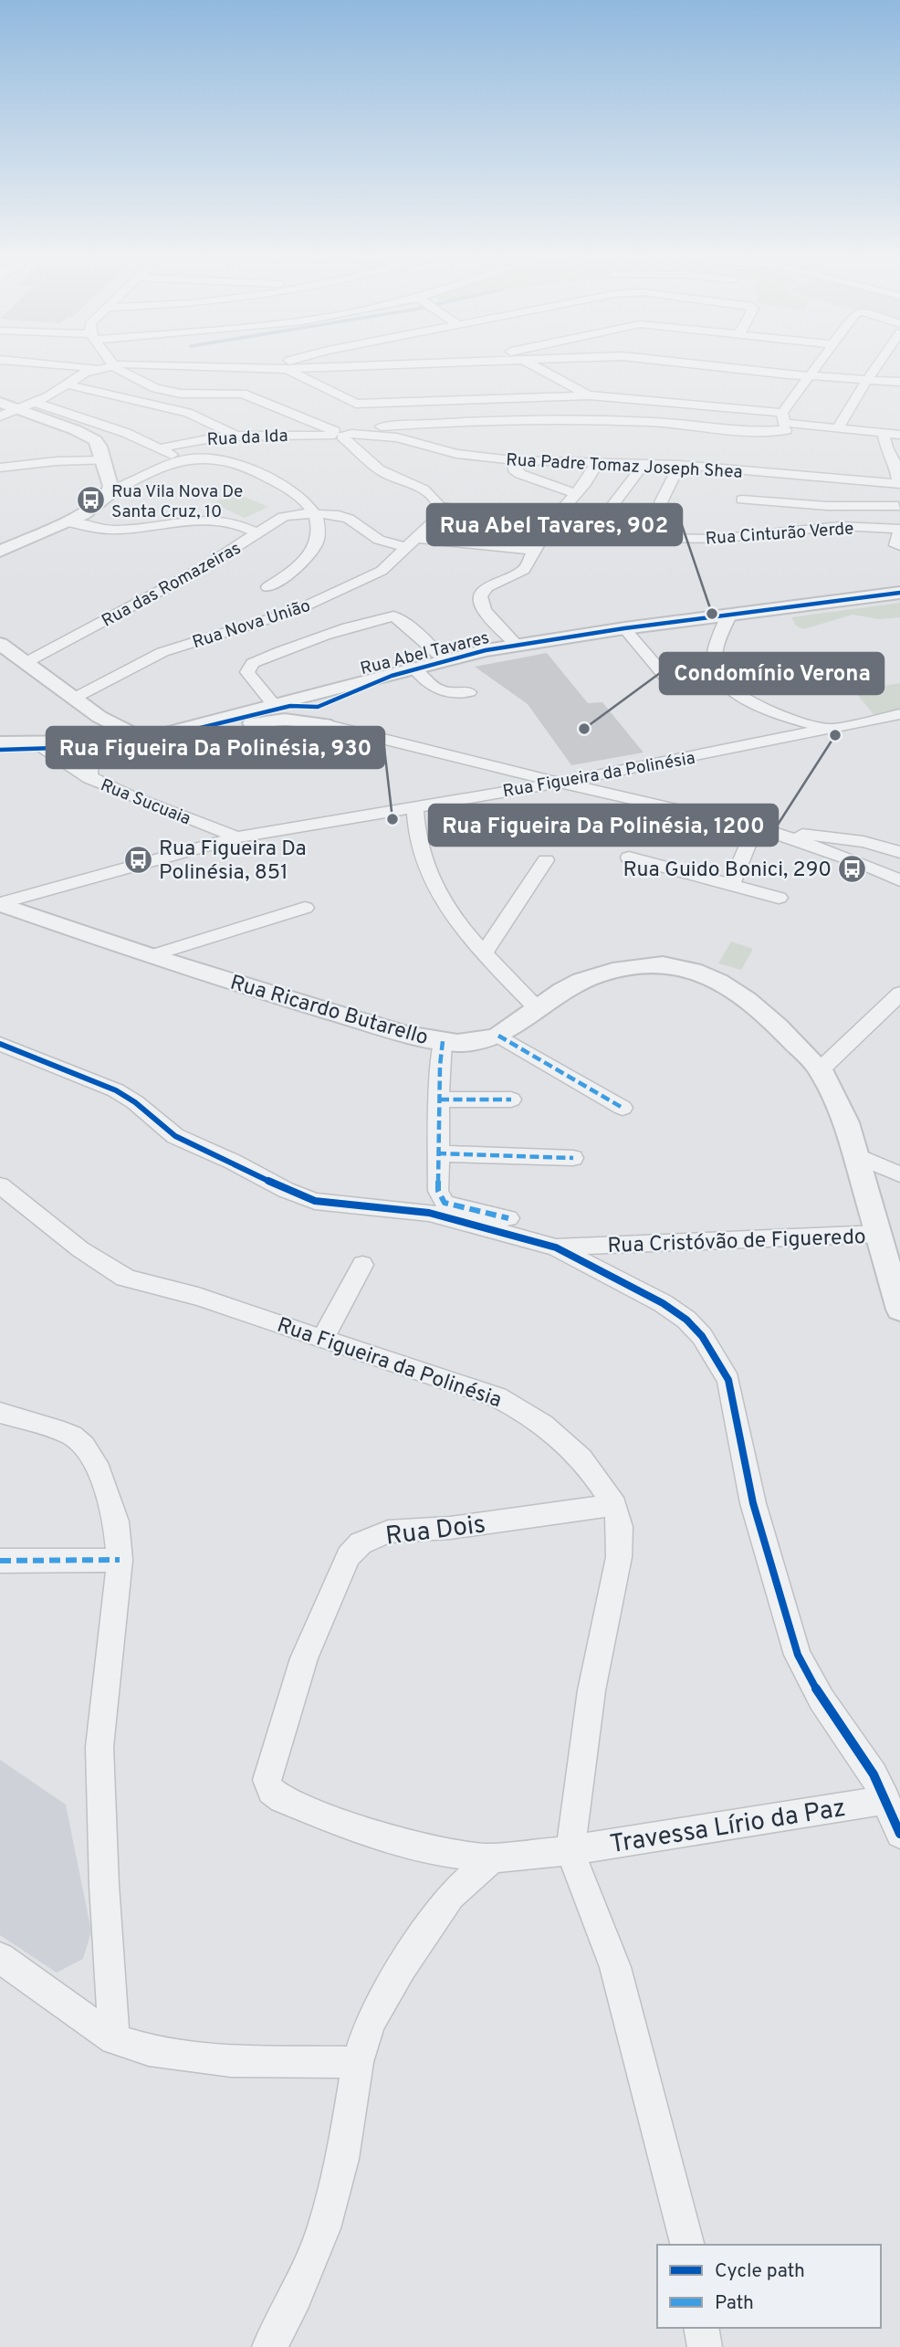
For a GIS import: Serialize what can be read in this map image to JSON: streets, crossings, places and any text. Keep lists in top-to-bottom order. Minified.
{"streets":{"street":["Rua da Ida","Rua Padre Tomaz Joseph Shea","Rua Cinturão Verde","Rua das Romazeiras","Rua Nova União","Rua Abel Tavares","Rua Figueira da Polinésia","Rua Sucuaia","Rua Ricardo Butarello","Rua Cristóvão de Figueredo","Rua Dois","Travessa Lírio da Paz"]},"crossings":[["Rua da Ida","Rua Padre Tomaz Joseph Shea"],["Rua da Ida","Rua Cinturão Verde"],["Rua Padre Tomaz Joseph Shea","Rua Cinturão Verde"],["Rua Cinturão Verde","Rua Nova União"],["Rua das Romazeiras","Rua Nova União"],["Rua Abel Tavares","Rua Sucuaia"],["Rua Figueira da Polinésia","Rua Sucuaia"],["Rua Figueira da Polinésia","Rua Ricardo Butarello"],["Rua Figueira da Polinésia","Rua Dois"],["Rua Figueira da Polinésia","Travessa Lírio da Paz"],["Rua Ricardo Butarello","Rua Cristóvão de Figueredo"],["Rua Dois","Travessa Lírio da Paz"]],"places":{"bus stop":["Rua Vila Nova De Santa Cruz, 10","Rua Figueira Da Polinésia, 851","Rua Guido Bonici, 290"],"other":["Rua Abel Tavares, 902","Condomínio Verona","Rua Figueira Da Polinésia, 1200","Rua Figueira Da Polinésia, 930"]},"legend":["Cycle path","Path"]}
